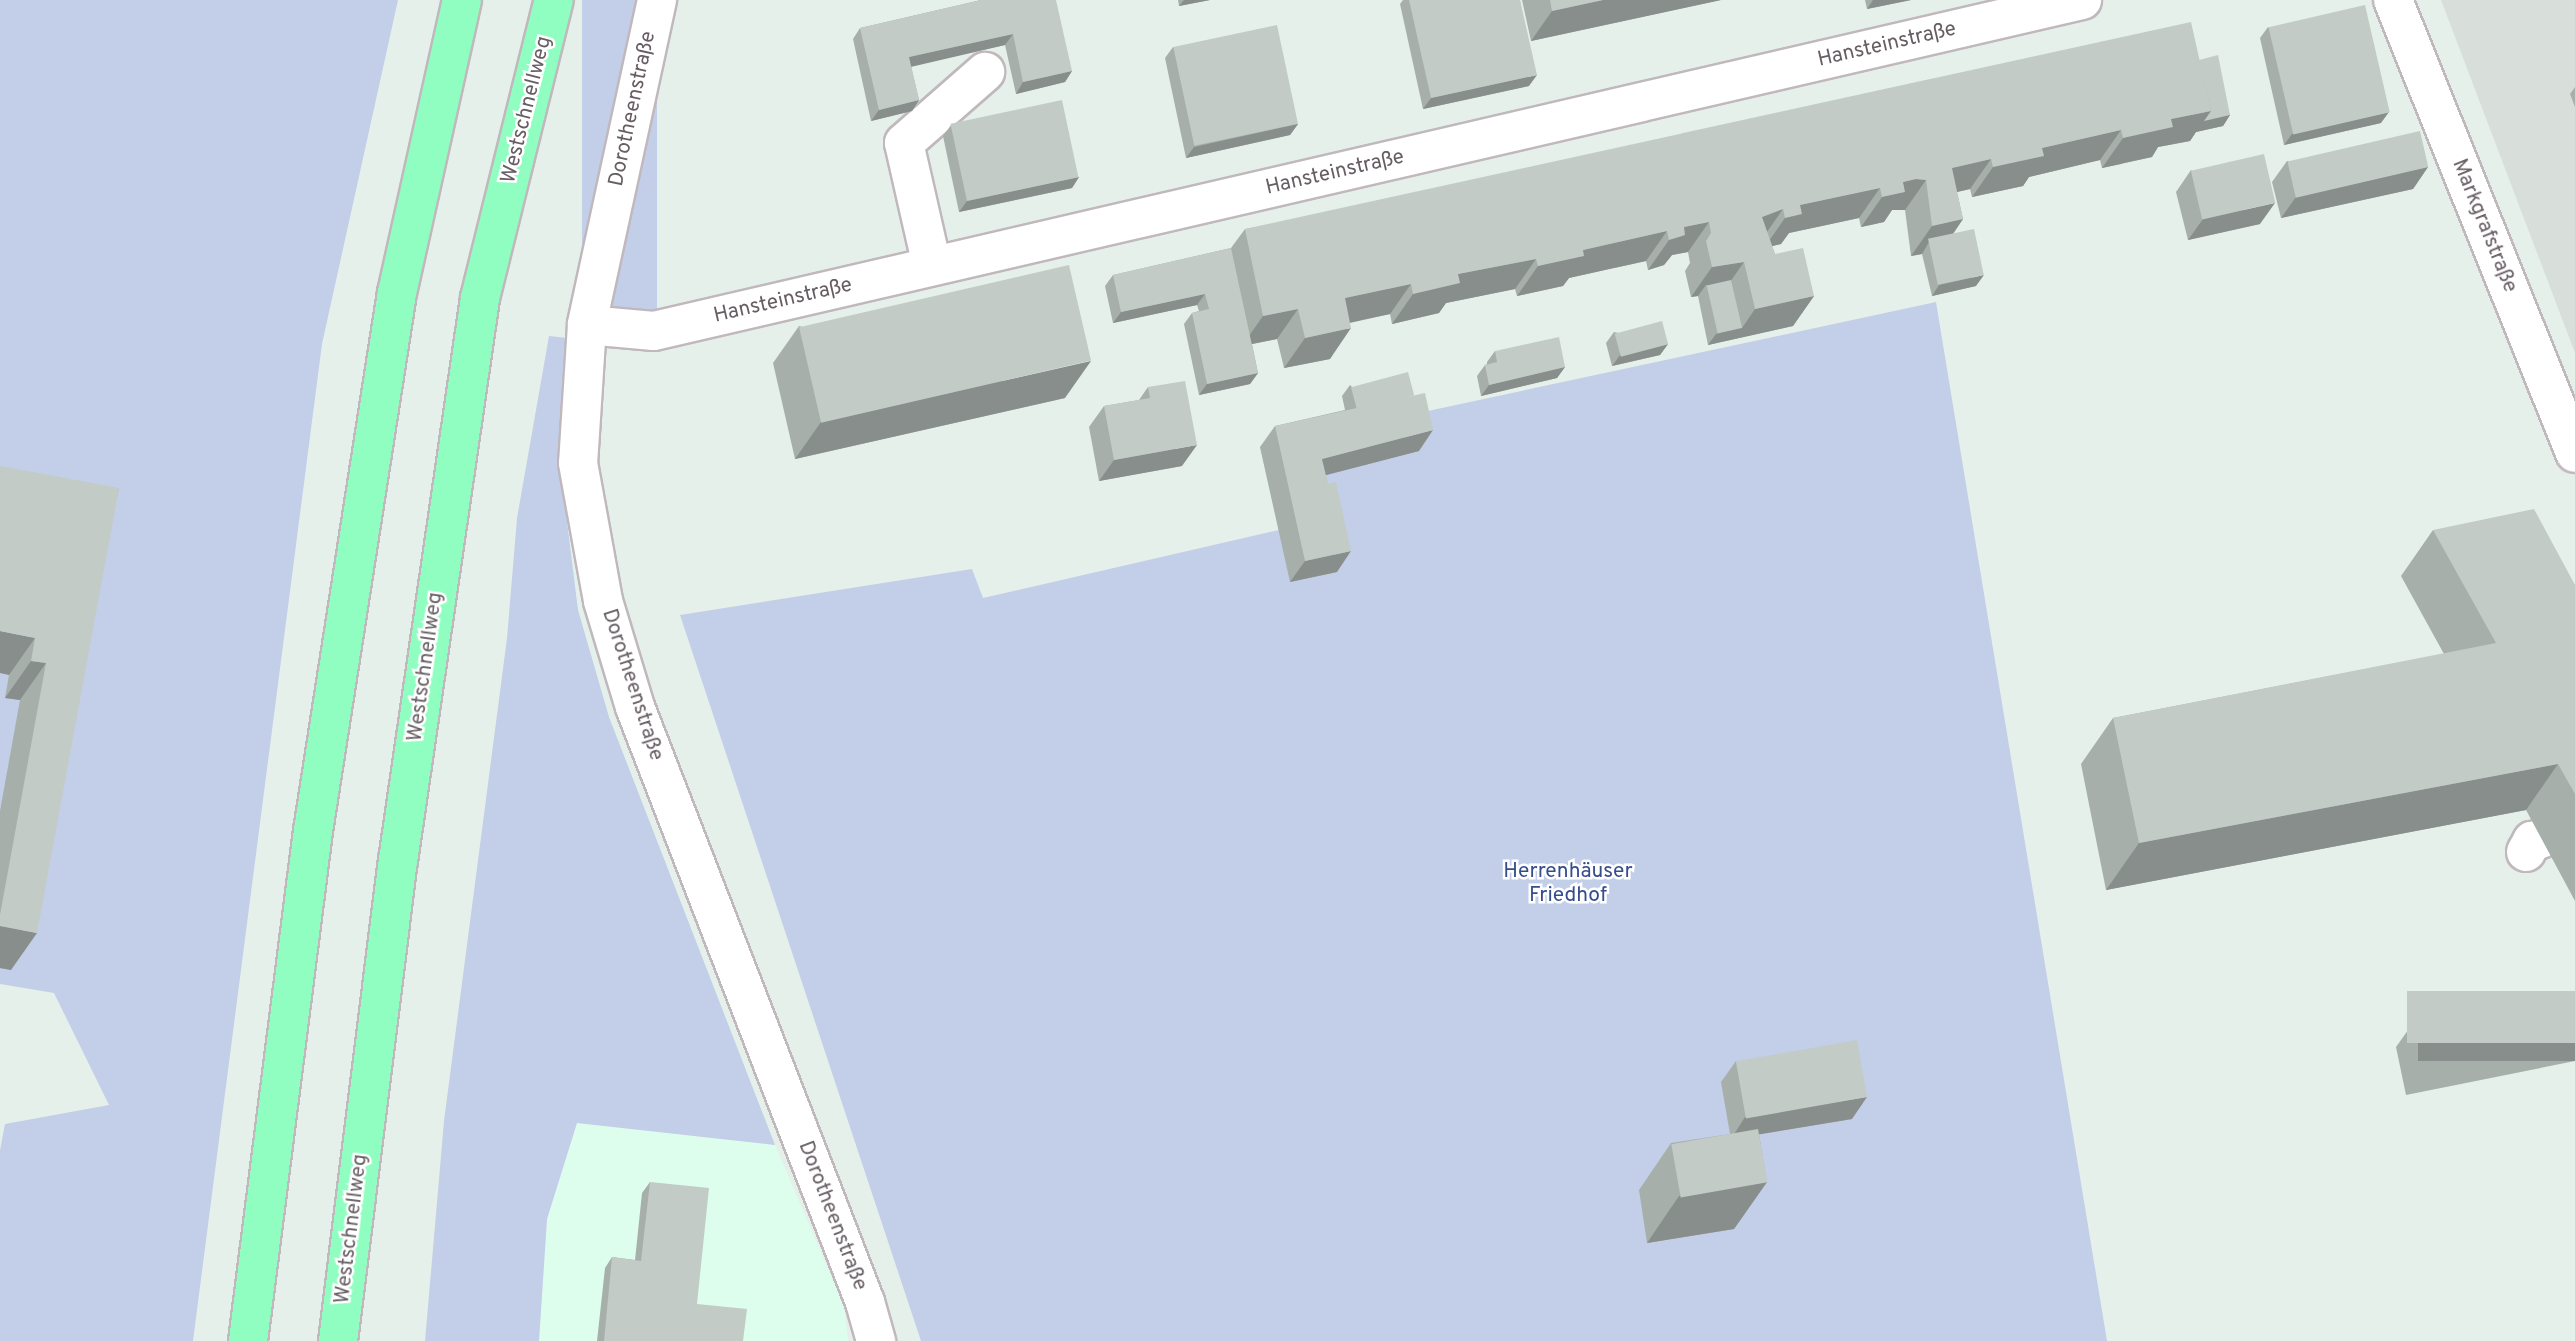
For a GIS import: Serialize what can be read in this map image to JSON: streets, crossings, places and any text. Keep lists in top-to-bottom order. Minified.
{"streets":{"highway":["Westschnellweg"],"street":["Hansteinstraße","Dorotheenstraße","Markgrafstraße"]},"crossings":[["Hansteinstraße","Dorotheenstraße"]],"parks":["Herrenhäuser Friedhof"]}
